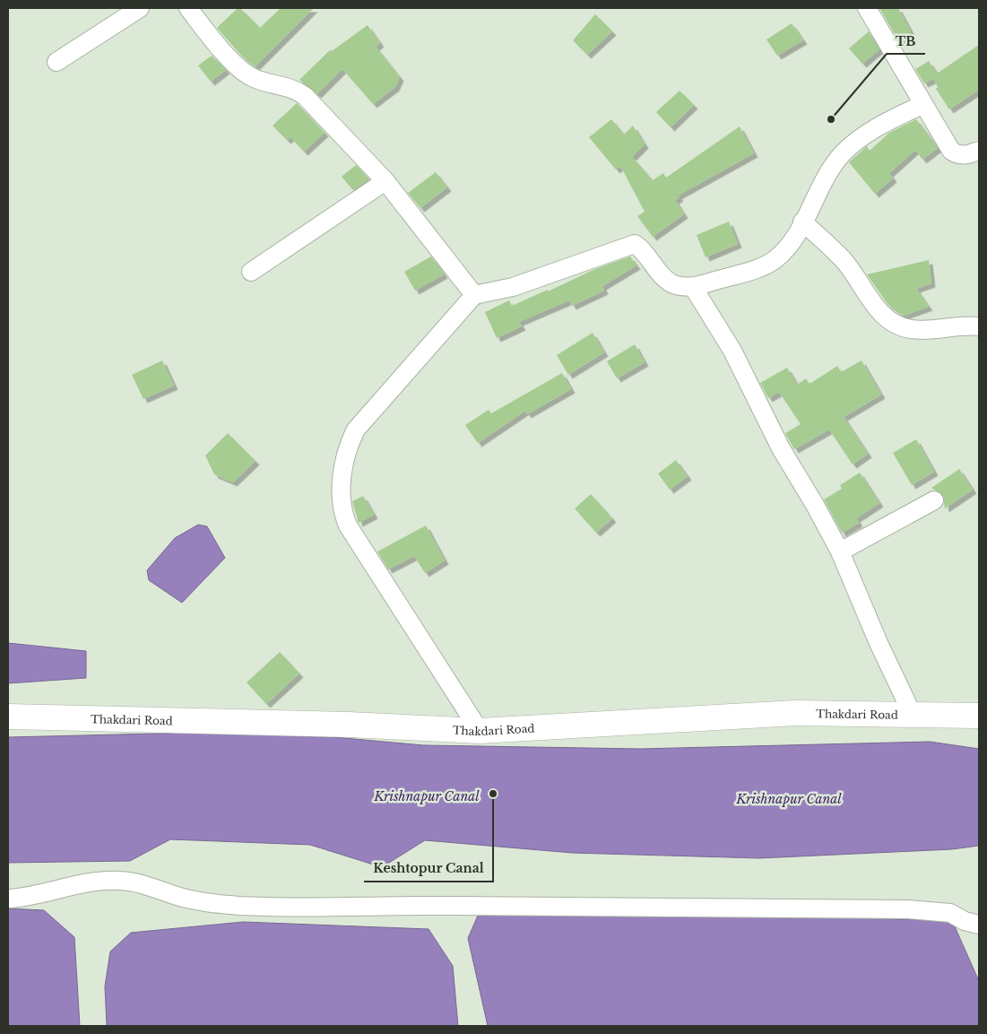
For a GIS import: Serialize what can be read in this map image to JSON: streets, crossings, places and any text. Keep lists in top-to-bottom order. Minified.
{"streets":{"street":["Thakdari Road"]},"water":["Krishnapur Canal"],"places":["TB","Keshtopur Canal"]}
